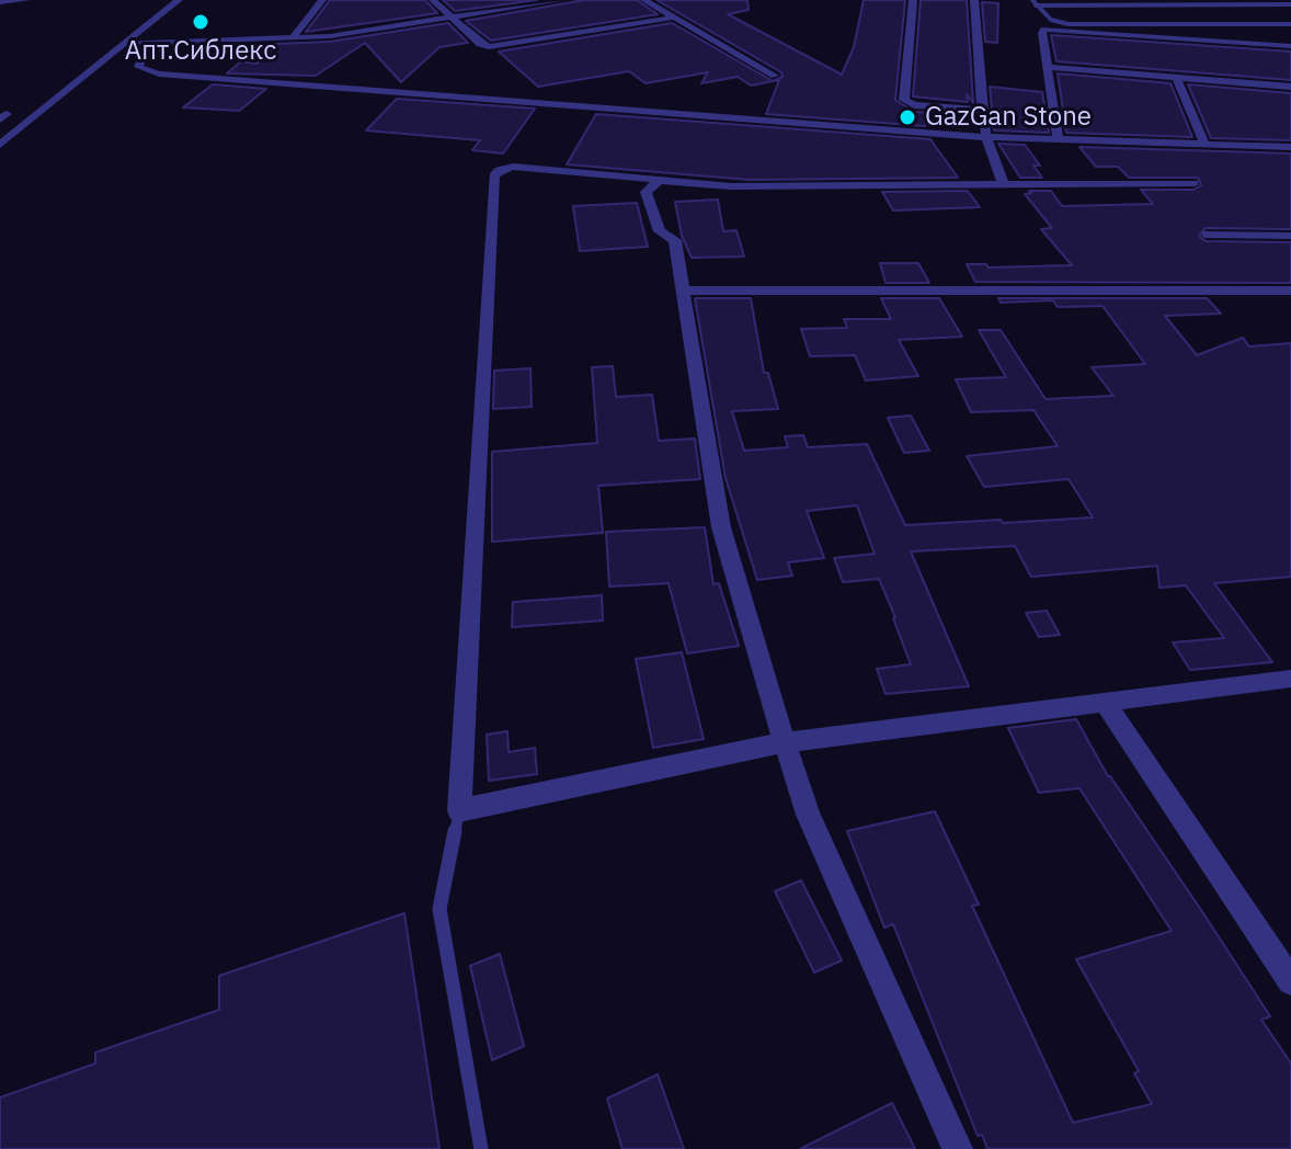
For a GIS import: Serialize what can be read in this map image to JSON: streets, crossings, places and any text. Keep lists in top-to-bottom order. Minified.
{"places":["Апт.Сиблекс","GazGan Stone"]}
